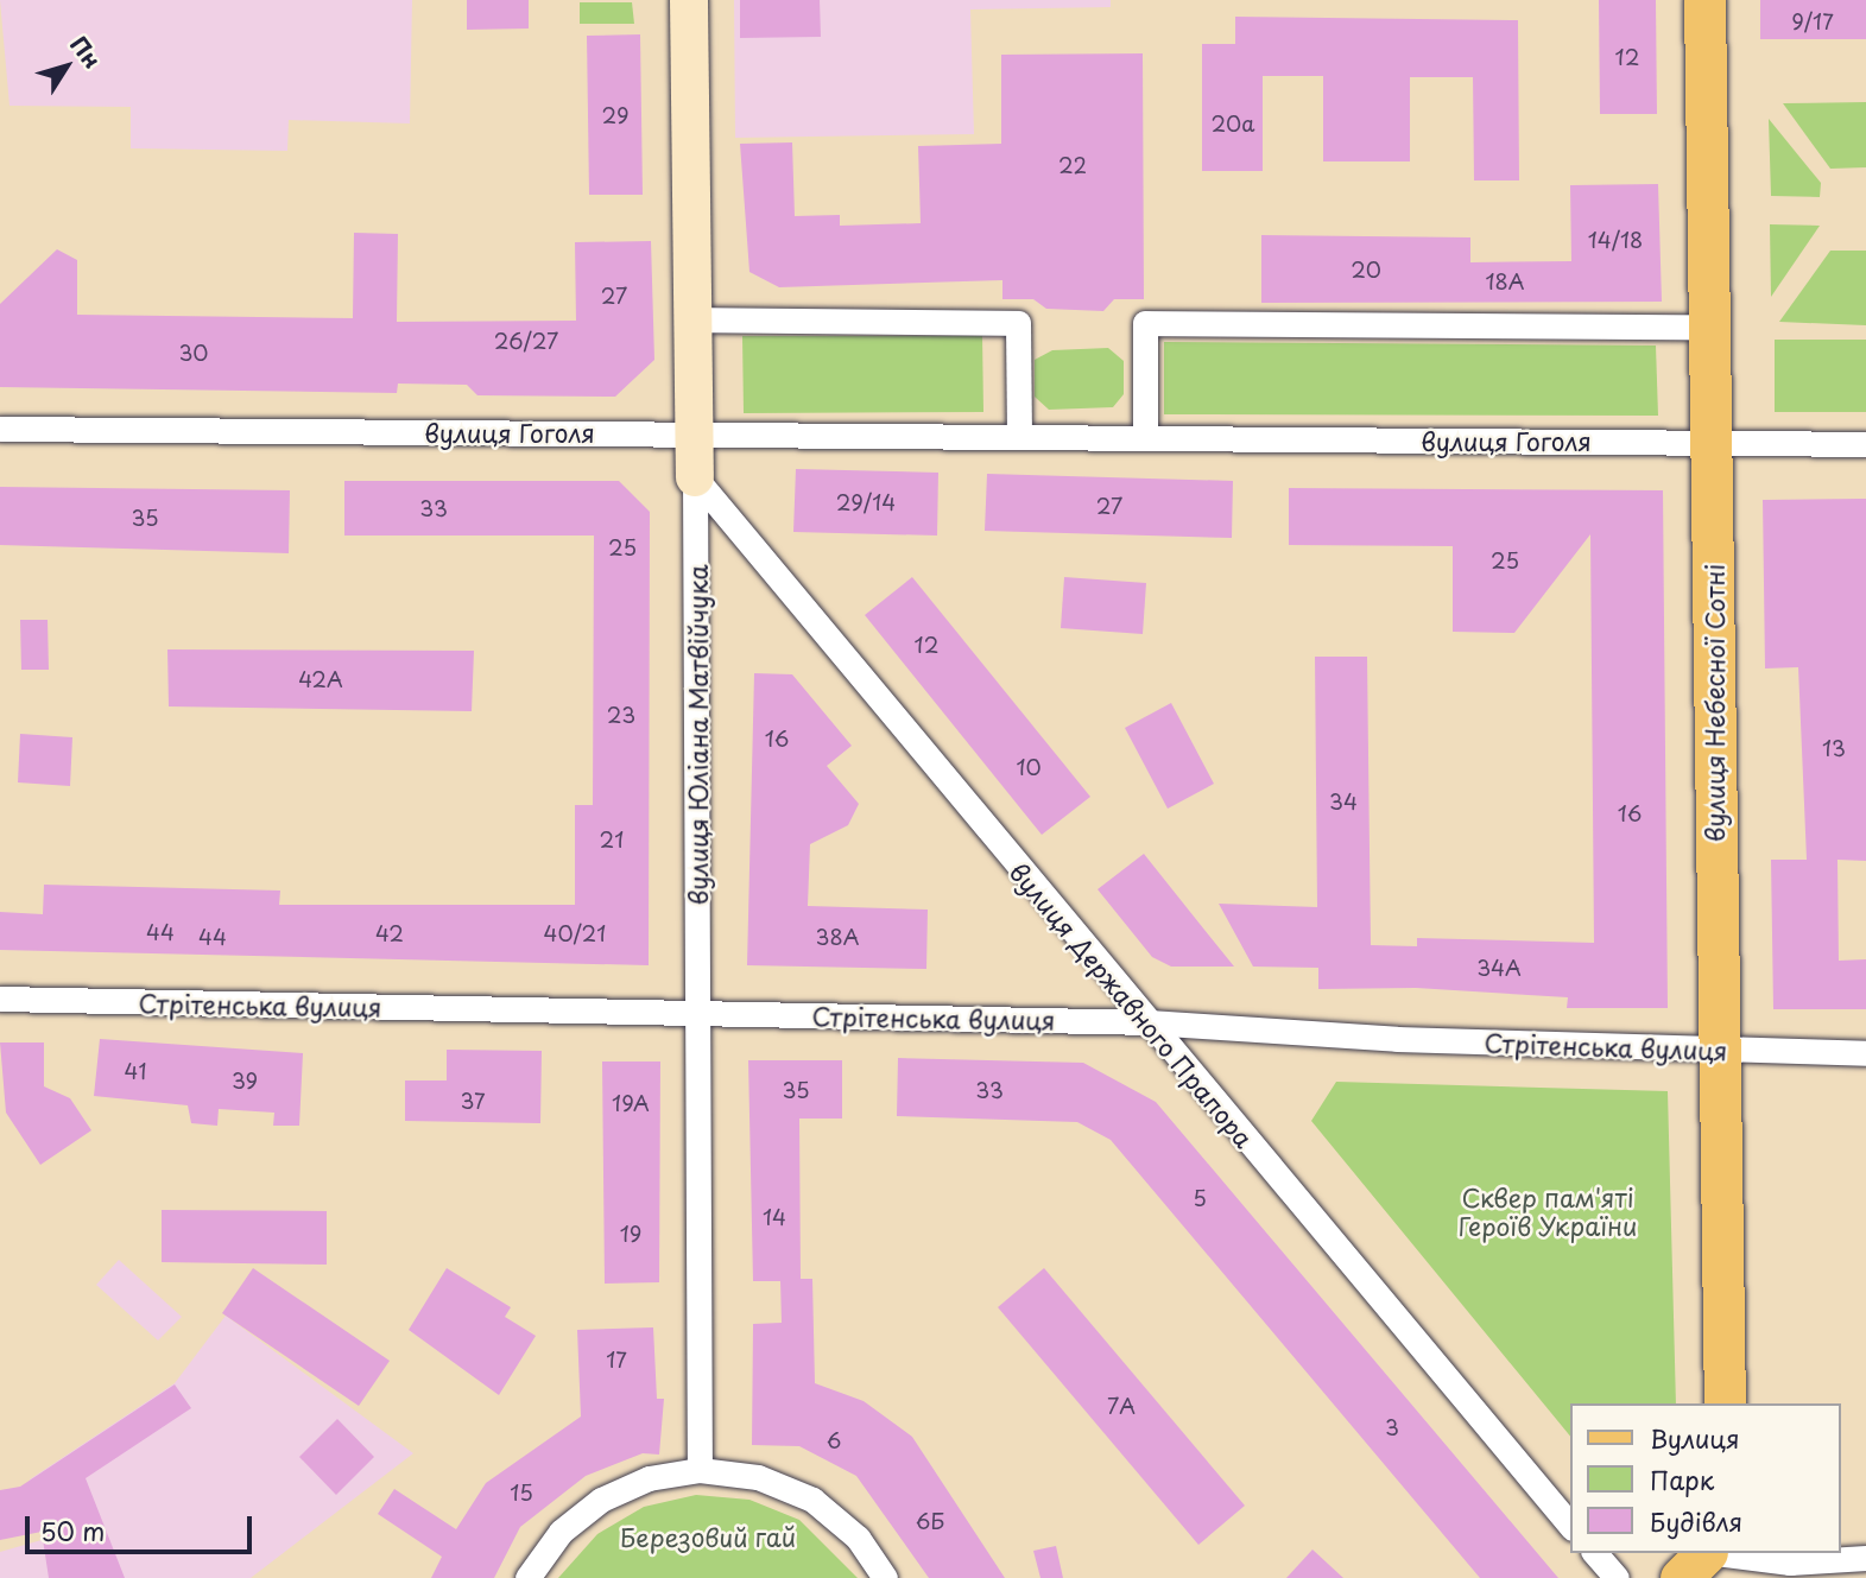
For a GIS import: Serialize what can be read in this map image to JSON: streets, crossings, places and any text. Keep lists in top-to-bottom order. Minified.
{"streets":{"main road":["вулиця Небесної Сотні"],"street":["вулиця Гоголя","вулиця Юліана Матвійчука","Стрітенська вулиця","вулиця Державного Прапора"]},"crossings":[["вулиця Гоголя","вулиця Небесної Сотні"],["вулиця Гоголя","вулиця Юліана Матвійчука"],["вулиця Небесної Сотні","Стрітенська вулиця"],["вулиця Юліана Матвійчука","Стрітенська вулиця"],["вулиця Юліана Матвійчука","вулиця Державного Прапора"],["Стрітенська вулиця","вулиця Державного Прапора"]],"parks":["Сквер пам'яті Героїв України","Березовий гай"],"house_numbers":["9/17","12","29","20а","22","14/18","20","18А","27","26/27","30","29/14","27","33","35","25","25","12","42А","23","16","13","10","34","16","21","44","42","40/21","44","38А","34А","41","39","35","33","37","19А","5","14","19","17","7А","3","6","15","6Б"],"legend":["Вулиця","Парк","Будівля"],"scale_bar":"50 m","north":"top right"}
